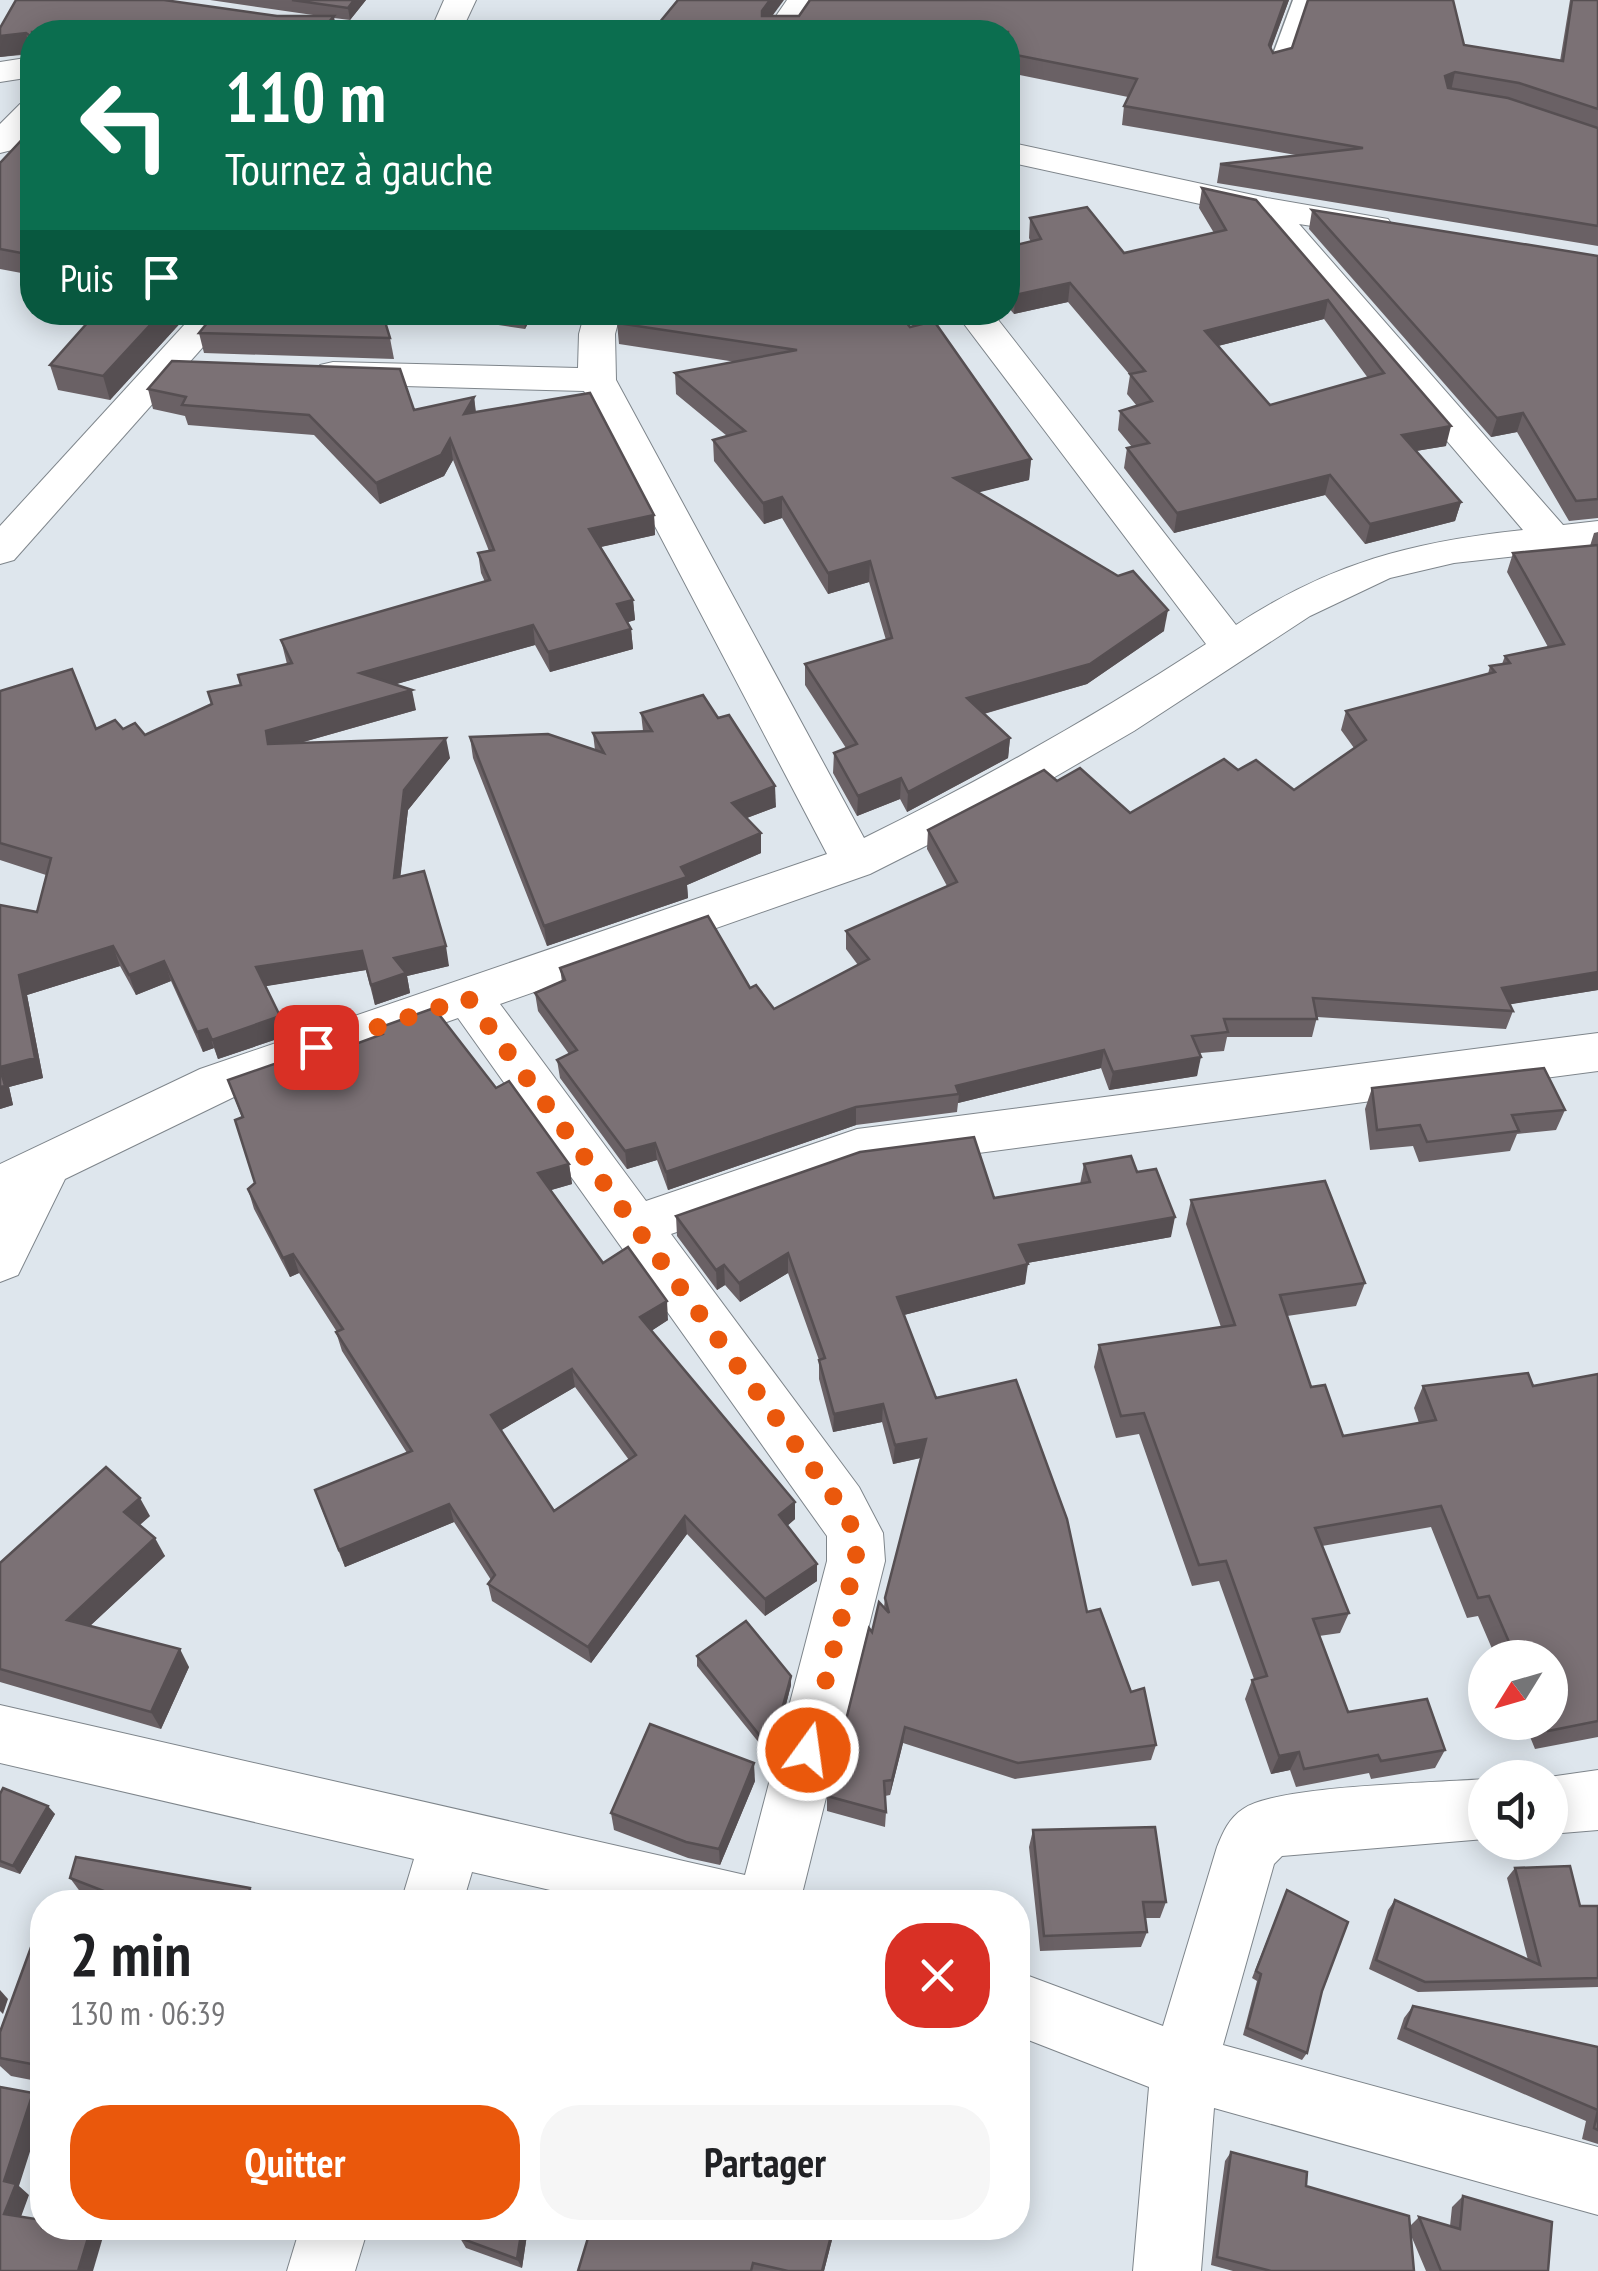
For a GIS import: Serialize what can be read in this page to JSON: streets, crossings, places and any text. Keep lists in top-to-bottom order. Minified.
{"north":"bottom left","page":{"turn":["110 m","Tournez à gauche"],"then":"Puis","heading":["2 min","130 m · 06:39"],"buttons":["Quitter","Partager"]}}
